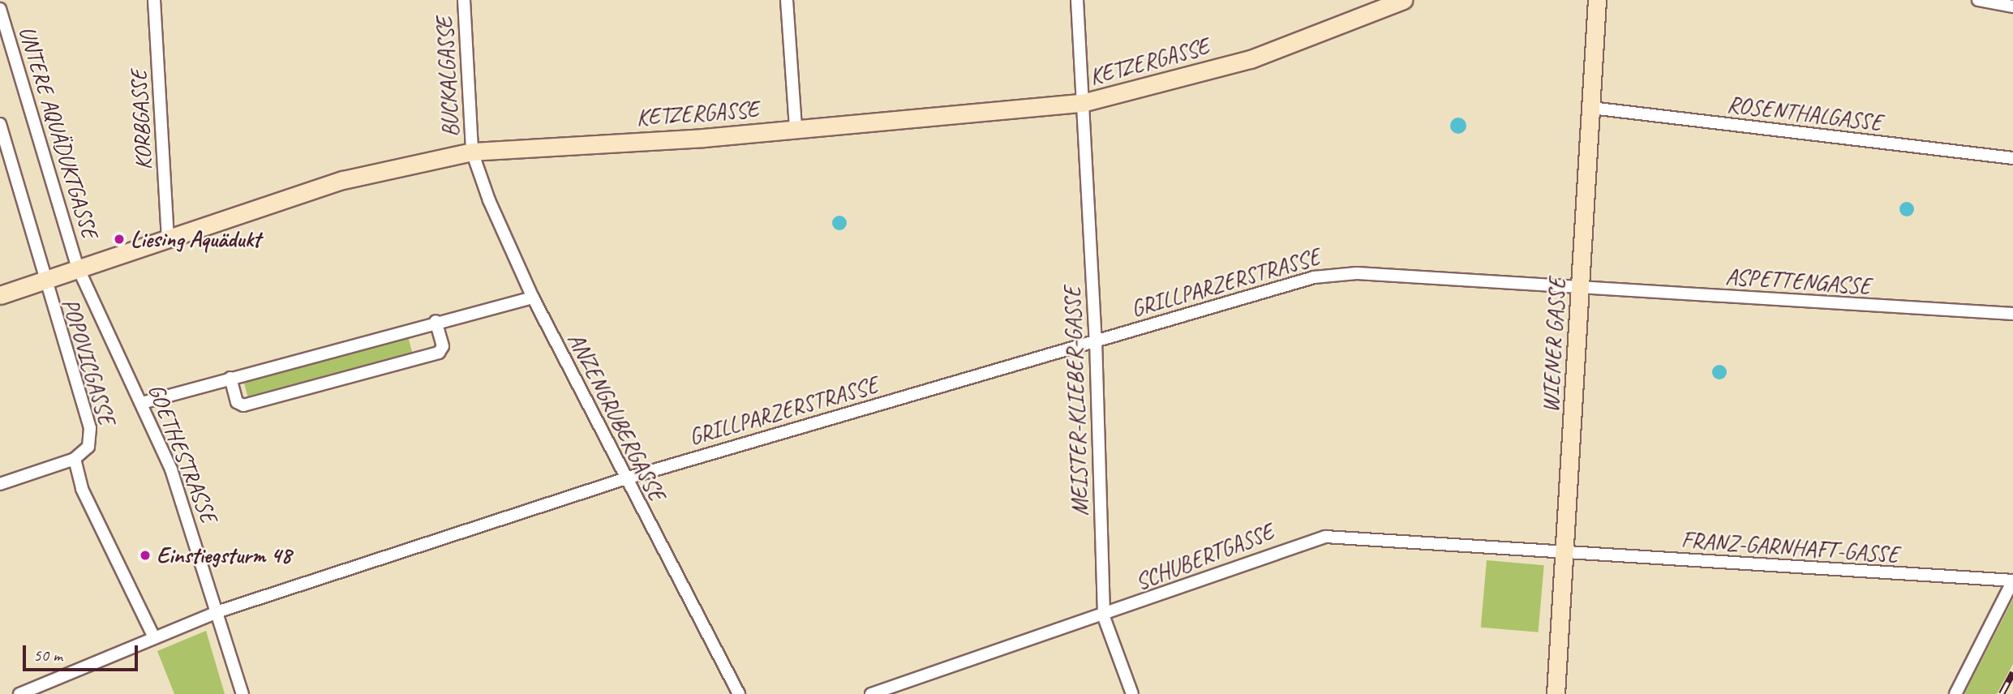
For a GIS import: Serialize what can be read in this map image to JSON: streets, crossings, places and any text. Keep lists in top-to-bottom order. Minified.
{"streets":{"main road":["KETZERGASSE","WIENER GASSE"],"street":["BUCKALGASSE","ROSENTHALGASSE","KORBGASSE","UNTERE AQUÄDUKTGASSE","ASPETTENGASSE","GRILLPARZERSTRASSE","POPOVICGASSE","MEISTER-KLIEBER-GASSE","ANZENGRUBERGASSE","GOETHESTRASSE","FRANZ-GARNHAFT-GASSE","SCHUBERTGASSE"]},"crossings":[["KETZERGASSE","BUCKALGASSE"],["KETZERGASSE","KORBGASSE"],["KETZERGASSE","UNTERE AQUÄDUKTGASSE"],["KETZERGASSE","POPOVICGASSE"],["KETZERGASSE","MEISTER-KLIEBER-GASSE"],["KETZERGASSE","ANZENGRUBERGASSE"],["KETZERGASSE","GOETHESTRASSE"],["BUCKALGASSE","ANZENGRUBERGASSE"],["ROSENTHALGASSE","WIENER GASSE"],["UNTERE AQUÄDUKTGASSE","GOETHESTRASSE"],["ASPETTENGASSE","GRILLPARZERSTRASSE"],["ASPETTENGASSE","WIENER GASSE"],["GRILLPARZERSTRASSE","WIENER GASSE"],["GRILLPARZERSTRASSE","MEISTER-KLIEBER-GASSE"],["GRILLPARZERSTRASSE","ANZENGRUBERGASSE"],["GRILLPARZERSTRASSE","GOETHESTRASSE"],["WIENER GASSE","FRANZ-GARNHAFT-GASSE"],["WIENER GASSE","SCHUBERTGASSE"],["MEISTER-KLIEBER-GASSE","SCHUBERTGASSE"],["FRANZ-GARNHAFT-GASSE","SCHUBERTGASSE"]],"places":["Liesing Aquädukt","Einstiegsturm 48"],"scale_bar":"50 m"}
